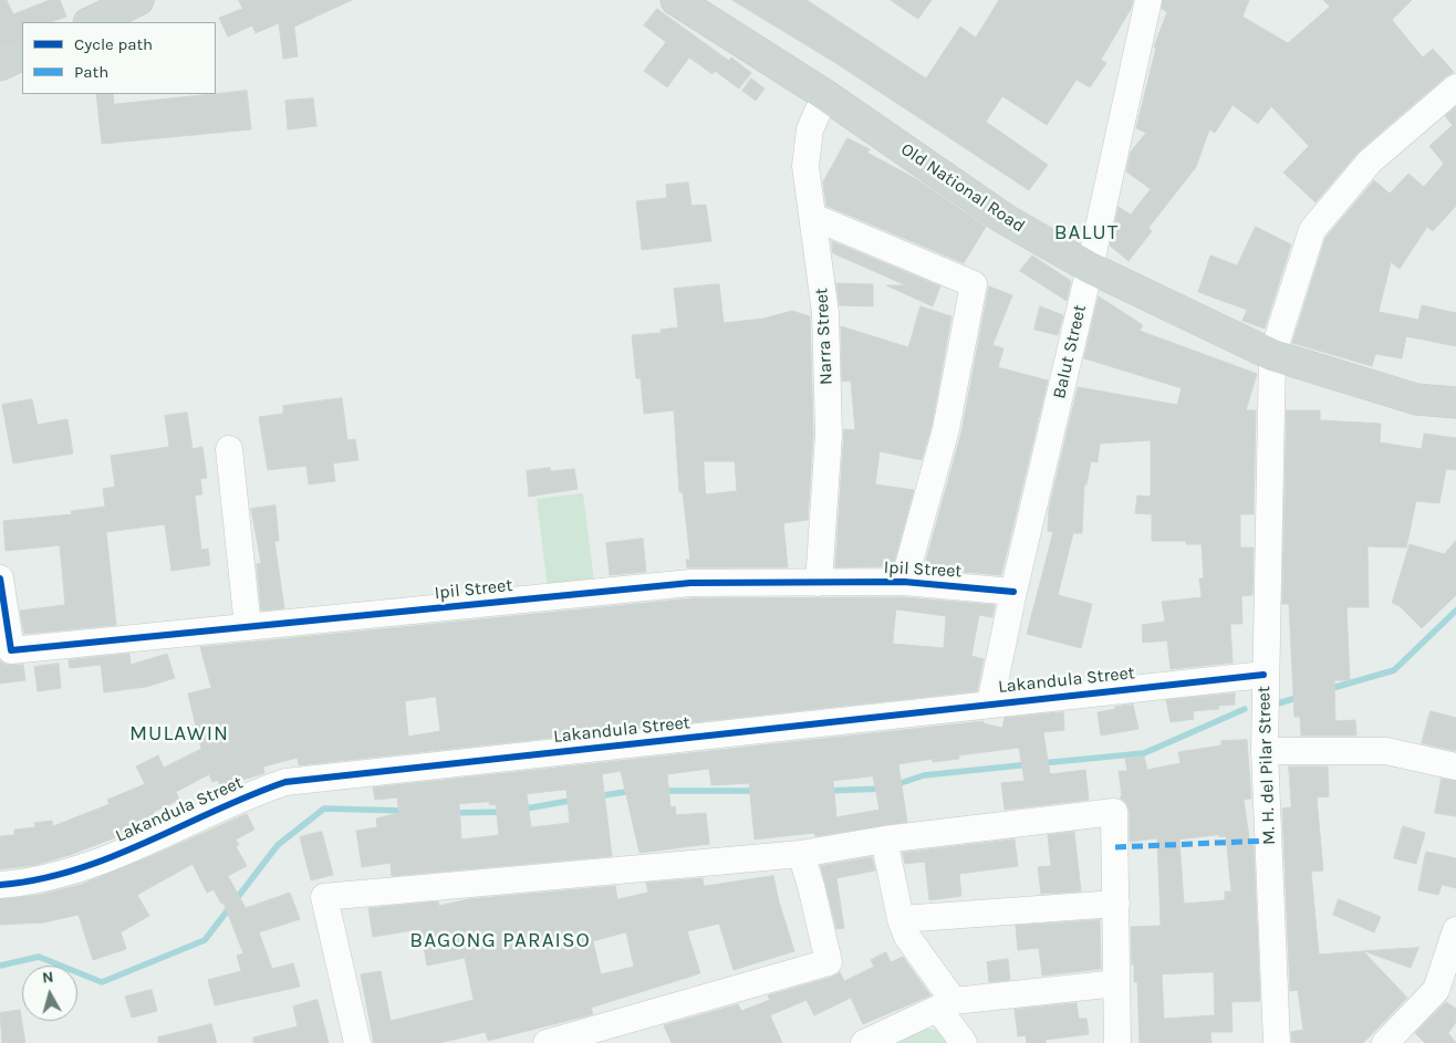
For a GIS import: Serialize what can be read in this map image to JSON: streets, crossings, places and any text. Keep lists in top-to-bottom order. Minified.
{"streets":{"main road":["Old National Road"],"street":["Narra Street","Balut Street","Ipil Street","Lakandula Street","M. H. del Pilar Street"]},"crossings":[["Old National Road","Narra Street"],["Old National Road","Balut Street"],["Old National Road","M. H. del Pilar Street"],["Narra Street","Ipil Street"],["Balut Street","Ipil Street"],["Balut Street","Lakandula Street"],["Lakandula Street","M. H. del Pilar Street"]],"districts":["BALUT","MULAWIN","BAGONG PARAISO"],"legend":["Cycle path","Path"],"north":"top"}
